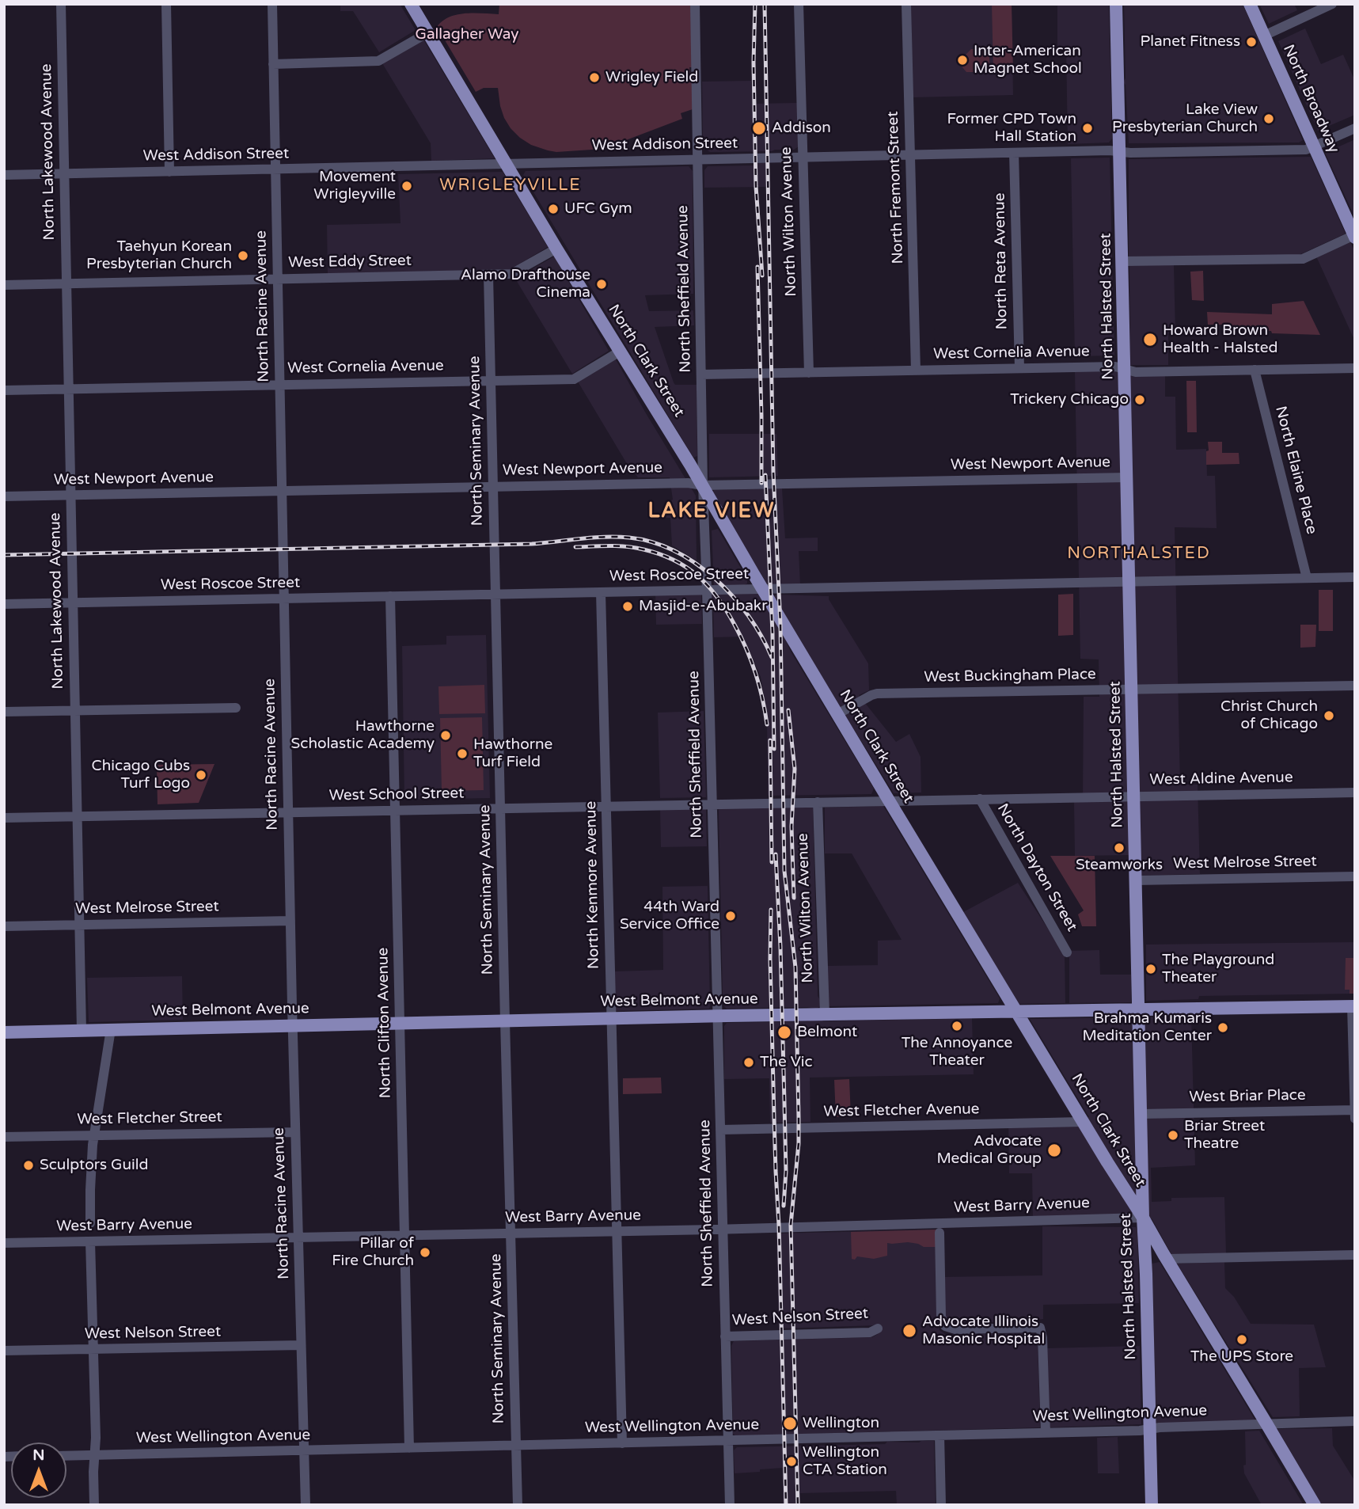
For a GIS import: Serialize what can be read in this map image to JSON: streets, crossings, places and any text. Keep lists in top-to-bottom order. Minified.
{"streets":{"main road":["North Broadway","North Halsted Street","North Clark Street","West Belmont Avenue"],"street":["West Addison Street","North Lakewood Avenue","North Fremont Street","North Wilton Avenue","North Reta Avenue","West Eddy Street","North Sheffield Avenue","North Racine Avenue","West Cornelia Avenue","North Seminary Avenue","West Newport Avenue","North Elaine Place","West Roscoe Street","West Buckingham Place","West Aldine Avenue","West School Street","West Melrose Street","North Dayton Street","North Kenmore Avenue","North Clifton Avenue","West Briar Place","West Fletcher Avenue","West Fletcher Street","West Barry Avenue","West Nelson Street","West Wellington Avenue"]},"crossings":[["North Broadway","West Addison Street"],["West Addison Street","North Lakewood Avenue"],["West Addison Street","North Fremont Street"],["West Addison Street","North Wilton Avenue"],["West Addison Street","North Reta Avenue"],["West Addison Street","North Sheffield Avenue"],["West Addison Street","North Racine Avenue"],["West Addison Street","North Halsted Street"],["West Addison Street","North Clark Street"],["North Lakewood Avenue","West Eddy Street"],["North Lakewood Avenue","West Cornelia Avenue"],["North Lakewood Avenue","West Newport Avenue"],["North Lakewood Avenue","West Roscoe Street"],["North Lakewood Avenue","West School Street"],["North Lakewood Avenue","West Melrose Street"],["North Lakewood Avenue","West Belmont Avenue"],["North Fremont Street","West Cornelia Avenue"],["North Wilton Avenue","West Cornelia Avenue"],["North Wilton Avenue","West School Street"],["North Wilton Avenue","West Belmont Avenue"],["North Reta Avenue","West Cornelia Avenue"],["West Eddy Street","North Racine Avenue"],["West Eddy Street","North Clark Street"],["West Eddy Street","North Seminary Avenue"],["North Sheffield Avenue","West Cornelia Avenue"],["North Sheffield Avenue","North Clark Street"],["North Sheffield Avenue","West Newport Avenue"],["North Sheffield Avenue","West Roscoe Street"],["North Sheffield Avenue","West School Street"],["North Sheffield Avenue","West Belmont Avenue"],["North Sheffield Avenue","West Fletcher Avenue"],["North Sheffield Avenue","West Barry Avenue"],["North Sheffield Avenue","West Nelson Street"],["North Sheffield Avenue","West Wellington Avenue"],["North Racine Avenue","West Cornelia Avenue"],["North Racine Avenue","West Newport Avenue"],["North Racine Avenue","West Roscoe Street"],["North Racine Avenue","West School Street"],["North Racine Avenue","West Melrose Street"],["North Racine Avenue","West Belmont Avenue"],["North Racine Avenue","West Fletcher Street"],["North Racine Avenue","West Barry Avenue"],["North Racine Avenue","West Nelson Street"],["North Racine Avenue","West Wellington Avenue"],["North Halsted Street","West Cornelia Avenue"],["North Halsted Street","North Clark Street"],["North Halsted Street","West Newport Avenue"],["North Halsted Street","West Roscoe Street"],["North Halsted Street","West Buckingham Place"],["North Halsted Street","West Aldine Avenue"],["North Halsted Street","West Melrose Street"],["North Halsted Street","West Belmont Avenue"],["North Halsted Street","West Briar Place"],["North Halsted Street","West Barry Avenue"],["North Halsted Street","West Wellington Avenue"],["West Cornelia Avenue","North Clark Street"],["West Cornelia Avenue","North Seminary Avenue"],["West Cornelia Avenue","North Elaine Place"],["North Clark Street","West Newport Avenue"],["North Clark Street","West Roscoe Street"],["North Clark Street","West Buckingham Place"],["North Clark Street","West Aldine Avenue"],["North Clark Street","West School Street"],["North Clark Street","West Belmont Avenue"],["North Clark Street","West Fletcher Avenue"],["North Clark Street","West Barry Avenue"],["North Clark Street","West Wellington Avenue"],["North Seminary Avenue","West Newport Avenue"],["North Seminary Avenue","West Roscoe Street"],["North Seminary Avenue","West School Street"],["North Seminary Avenue","West Belmont Avenue"],["North Seminary Avenue","West Barry Avenue"],["North Seminary Avenue","West Wellington Avenue"],["North Elaine Place","West Roscoe Street"],["West Roscoe Street","North Kenmore Avenue"],["West Roscoe Street","North Clifton Avenue"],["West Aldine Avenue","West School Street"],["West Aldine Avenue","North Dayton Street"],["West School Street","North Kenmore Avenue"],["West School Street","North Clifton Avenue"],["North Kenmore Avenue","West Belmont Avenue"],["North Kenmore Avenue","West Barry Avenue"],["North Kenmore Avenue","West Wellington Avenue"],["West Belmont Avenue","North Clifton Avenue"],["North Clifton Avenue","West Barry Avenue"],["North Clifton Avenue","West Wellington Avenue"]],"districts":["WRIGLEYVILLE","LAKE VIEW","NORTHALSTED"],"parks":["Gallagher Way"],"places":["Planet Fitness","Inter-American Magnet School","Wrigley Field","Lake View Presbyterian Church","Addison","Former CPD Town Hall Station","Movement Wrigleyville","UFC Gym","Taehyun Korean Presbyterian Church","Alamo Drafthouse Cinema","Howard Brown Health - Halsted","Trickery Chicago","Masjid-e-Abubakr","Christ Church of Chicago","Hawthorne Scholastic Academy","Hawthorne Turf Field","Chicago Cubs Turf Logo","Steamworks","44th Ward Service Office","The Playground Theater","The Annoyance Theater","Brahma Kumaris Meditation Center","Belmont","The Vic","Briar Street Theatre","Advocate Medical Group","Sculptors Guild","Pillar of Fire Church","Advocate Illinois Masonic Hospital","The UPS Store","Wellington","Wellington CTA Station"],"north":"top"}
